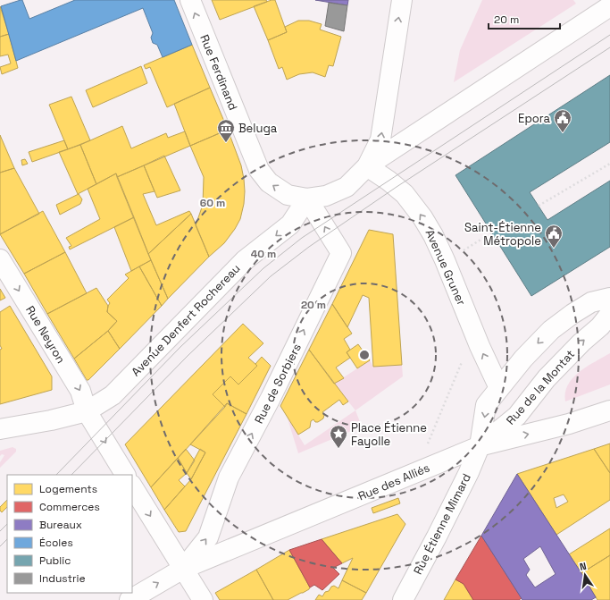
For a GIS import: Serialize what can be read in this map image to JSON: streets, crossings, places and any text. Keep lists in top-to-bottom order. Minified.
{"streets":{"street":["Rue Ferdinand","Avenue Gruner","Avenue Denfert Rochereau","Rue Neyron","Rue de Sorbiers","Rue de la Montat","Rue des Alliés","Rue Étienne Mimard"]},"crossings":[["Rue Ferdinand","Avenue Denfert Rochereau"],["Rue Ferdinand","Rue de Sorbiers"],["Avenue Denfert Rochereau","Rue Neyron"],["Avenue Denfert Rochereau","Rue de Sorbiers"],["Rue de Sorbiers","Rue des Alliés"],["Rue de la Montat","Rue des Alliés"],["Rue de la Montat","Rue Étienne Mimard"],["Rue des Alliés","Rue Étienne Mimard"]],"one_way":["Rue Ferdinand","Avenue Gruner","Avenue Denfert Rochereau","Rue Neyron","Rue de Sorbiers"],"places":{"public building":["Epora","Saint-Étienne Métropole"],"museum":["Beluga"],"place":["Place Étienne Fayolle"]},"legend":["Logements","Commerces","Bureaux","Écoles","Public","Industrie"],"scale_bar":"20 m","north":"top","rings":["60 m","40 m","20 m"]}
